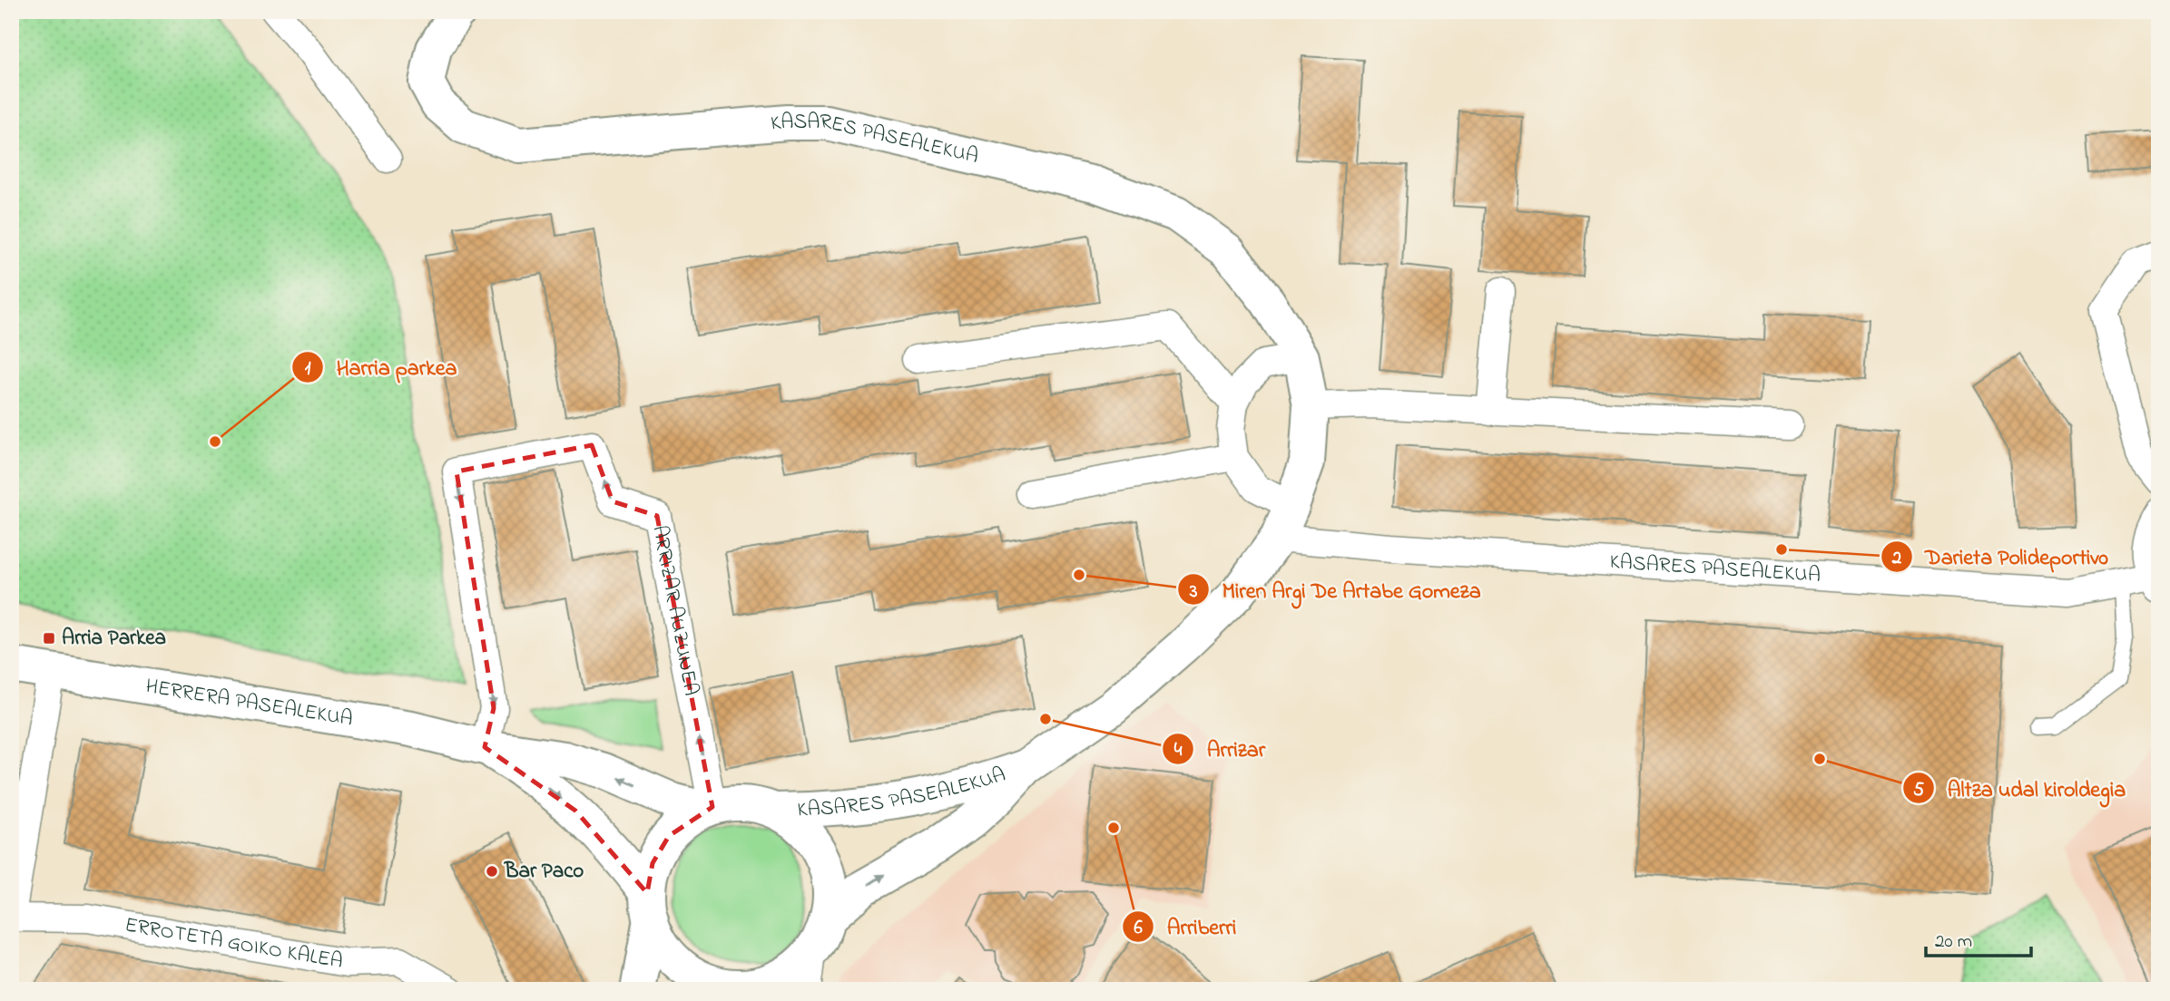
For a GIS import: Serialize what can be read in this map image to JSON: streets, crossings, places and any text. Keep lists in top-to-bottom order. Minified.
{"streets":{"street":["KASARES PASEALEKUA","ARRIZAR AUZUNEA","HERRERA PASEALEKUA","ERROTETA GOIKO KALEA"]},"crossings":[["KASARES PASEALEKUA","ARRIZAR AUZUNEA"],["KASARES PASEALEKUA","HERRERA PASEALEKUA"],["ARRIZAR AUZUNEA","HERRERA PASEALEKUA"]],"places":{"other":["Harria parkea","Darieta Polideportiv0","Miren Argi De Artabe Gomeza","Arrizar","Altza udal kiroldegia","Arriberri","Bar Paco"],"transit":["Arria Parkea"]},"scale_bar":"20 m"}
